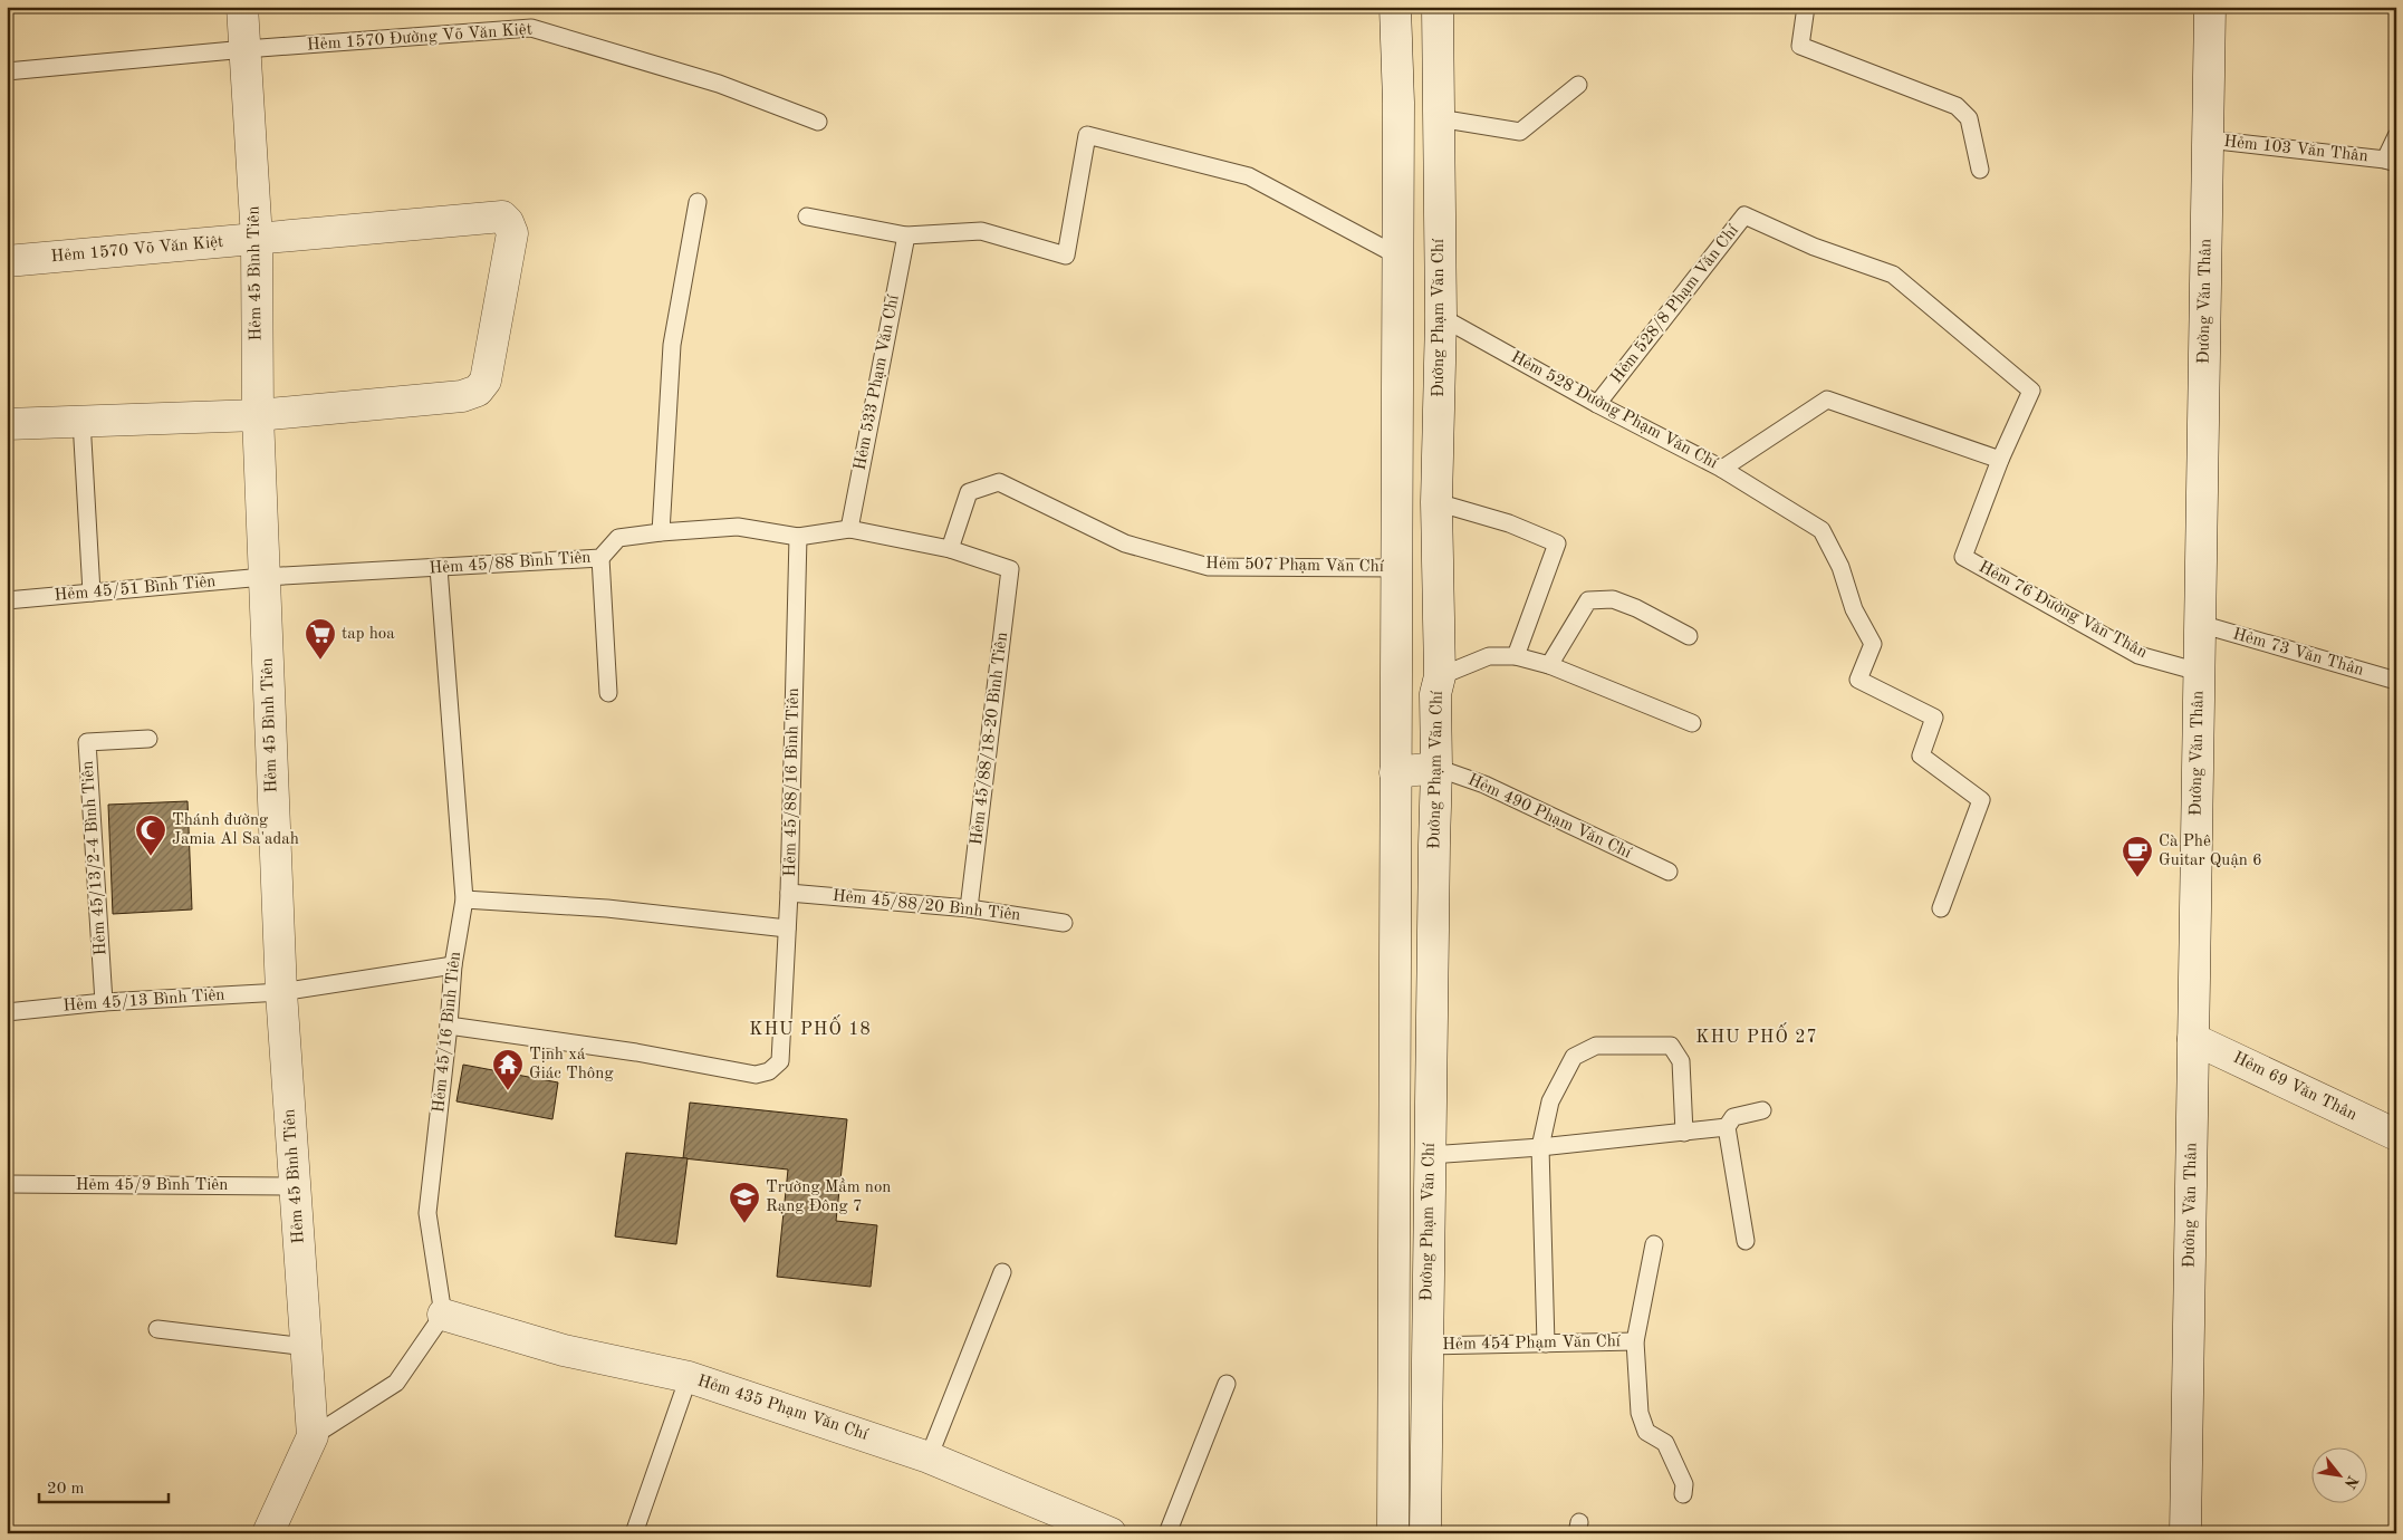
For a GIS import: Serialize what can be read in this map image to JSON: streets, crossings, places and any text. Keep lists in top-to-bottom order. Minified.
{"streets":{"street":["Hẻm 1570 Võ Văn Kiệt","Hẻm 45 Bình Tiên","Đường Văn Thân","Đường Phạm Văn Chí","Hẻm 490 Phạm Văn Chí","Hẻm 69 Văn Thân","Hẻm 435 Phạm Văn Chí"],"lane":["Hẻm 1570 Đường Võ Văn Kiệt","Hẻm 103 Văn Thân","Hẻm 528/8 Phạm Văn Chí","Hẻm 533 Phạm Văn Chí","Hẻm 528 Đường Phạm Văn Chí","Hẻm 45/88 Bình Tiên","Hẻm 507 Phạm Văn Chí","Hẻm 45/51 Bình Tiên","Hẻm 76 Đường Văn Thân","Hẻm 73 Văn Thân","Hẻm 45/88/18-20 Bình Tiên","Hẻm 45/88/16 Bình Tiên","Hẻm 45/13/2-4 Bình Tiên","Hẻm 45/88/20 Bình Tiên","Hẻm 45/13 Bình Tiên","Hẻm 45/16 Bình Tiên","Hẻm 45/9 Bình Tiên","Hẻm 454 Phạm Văn Chí"]},"crossings":[["Hẻm 1570 Đường Võ Văn Kiệt","Hẻm 45 Bình Tiên"],["Hẻm 103 Văn Thân","Đường Văn Thân"],["Hẻm 1570 Võ Văn Kiệt","Hẻm 45 Bình Tiên"],["Hẻm 45 Bình Tiên","Hẻm 45/88 Bình Tiên"],["Hẻm 45 Bình Tiên","Hẻm 45/51 Bình Tiên"],["Hẻm 45 Bình Tiên","Hẻm 45/13 Bình Tiên"],["Hẻm 45 Bình Tiên","Hẻm 45/9 Bình Tiên"],["Đường Văn Thân","Hẻm 76 Đường Văn Thân"],["Đường Văn Thân","Hẻm 73 Văn Thân"],["Đường Văn Thân","Hẻm 69 Văn Thân"],["Hẻm 528/8 Phạm Văn Chí","Hẻm 528 Đường Phạm Văn Chí"],["Hẻm 528/8 Phạm Văn Chí","Hẻm 76 Đường Văn Thân"],["Đường Phạm Văn Chí","Hẻm 528 Đường Phạm Văn Chí"],["Đường Phạm Văn Chí","Hẻm 507 Phạm Văn Chí"],["Đường Phạm Văn Chí","Hẻm 490 Phạm Văn Chí"],["Đường Phạm Văn Chí","Hẻm 454 Phạm Văn Chí"],["Hẻm 533 Phạm Văn Chí","Hẻm 45/88 Bình Tiên"],["Hẻm 528 Đường Phạm Văn Chí","Hẻm 76 Đường Văn Thân"],["Hẻm 45/88 Bình Tiên","Hẻm 507 Phạm Văn Chí"],["Hẻm 45/88 Bình Tiên","Hẻm 45/51 Bình Tiên"],["Hẻm 45/88 Bình Tiên","Hẻm 45/88/18-20 Bình Tiên"],["Hẻm 45/88 Bình Tiên","Hẻm 45/88/16 Bình Tiên"],["Hẻm 45/88 Bình Tiên","Hẻm 45/16 Bình Tiên"],["Hẻm 45/88/18-20 Bình Tiên","Hẻm 45/88/20 Bình Tiên"],["Hẻm 45/88/16 Bình Tiên","Hẻm 45/88/20 Bình Tiên"],["Hẻm 45/88/16 Bình Tiên","Hẻm 45/16 Bình Tiên"],["Hẻm 45/13/2-4 Bình Tiên","Hẻm 45/13 Bình Tiên"],["Hẻm 45/13 Bình Tiên","Hẻm 45/16 Bình Tiên"],["Hẻm 45/16 Bình Tiên","Hẻm 435 Phạm Văn Chí"]],"districts":["KHU PHỐ 18","KHU PHỐ 27"],"places":{"supermarket":["tap hoa"],"mosque":["Thánh đường Jamia Al Sa'adah"],"cafe":["Cà Phê Guitar Quận 6"],"temple":["Tịnh xá Giác Thông"],"school or university":["Trường Mầm non Rạng Đông 7"]},"scale_bar":"20 m","north":"bottom right"}
